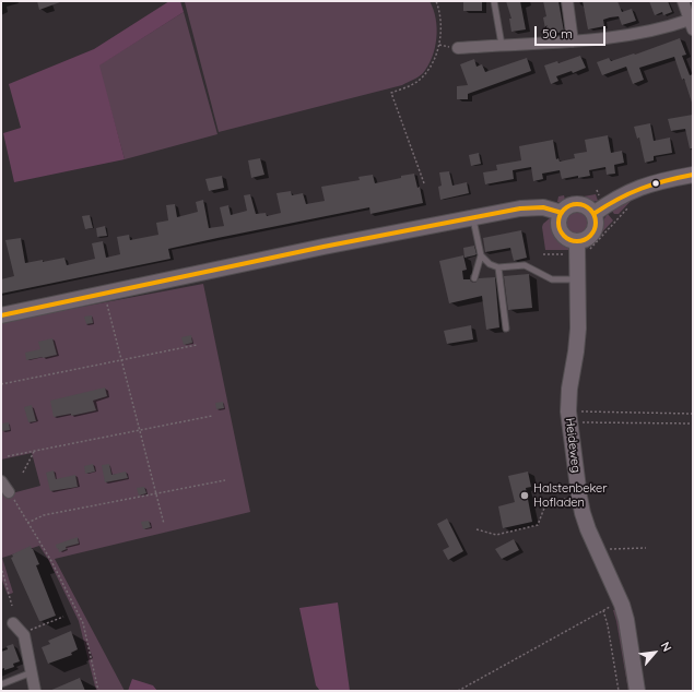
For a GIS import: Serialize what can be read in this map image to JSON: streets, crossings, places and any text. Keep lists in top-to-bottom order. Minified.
{"streets":{"street":["Heideweg"]},"places":["Halstenbeker Hofladen"],"scale_bar":"50 m","north":"top right"}
